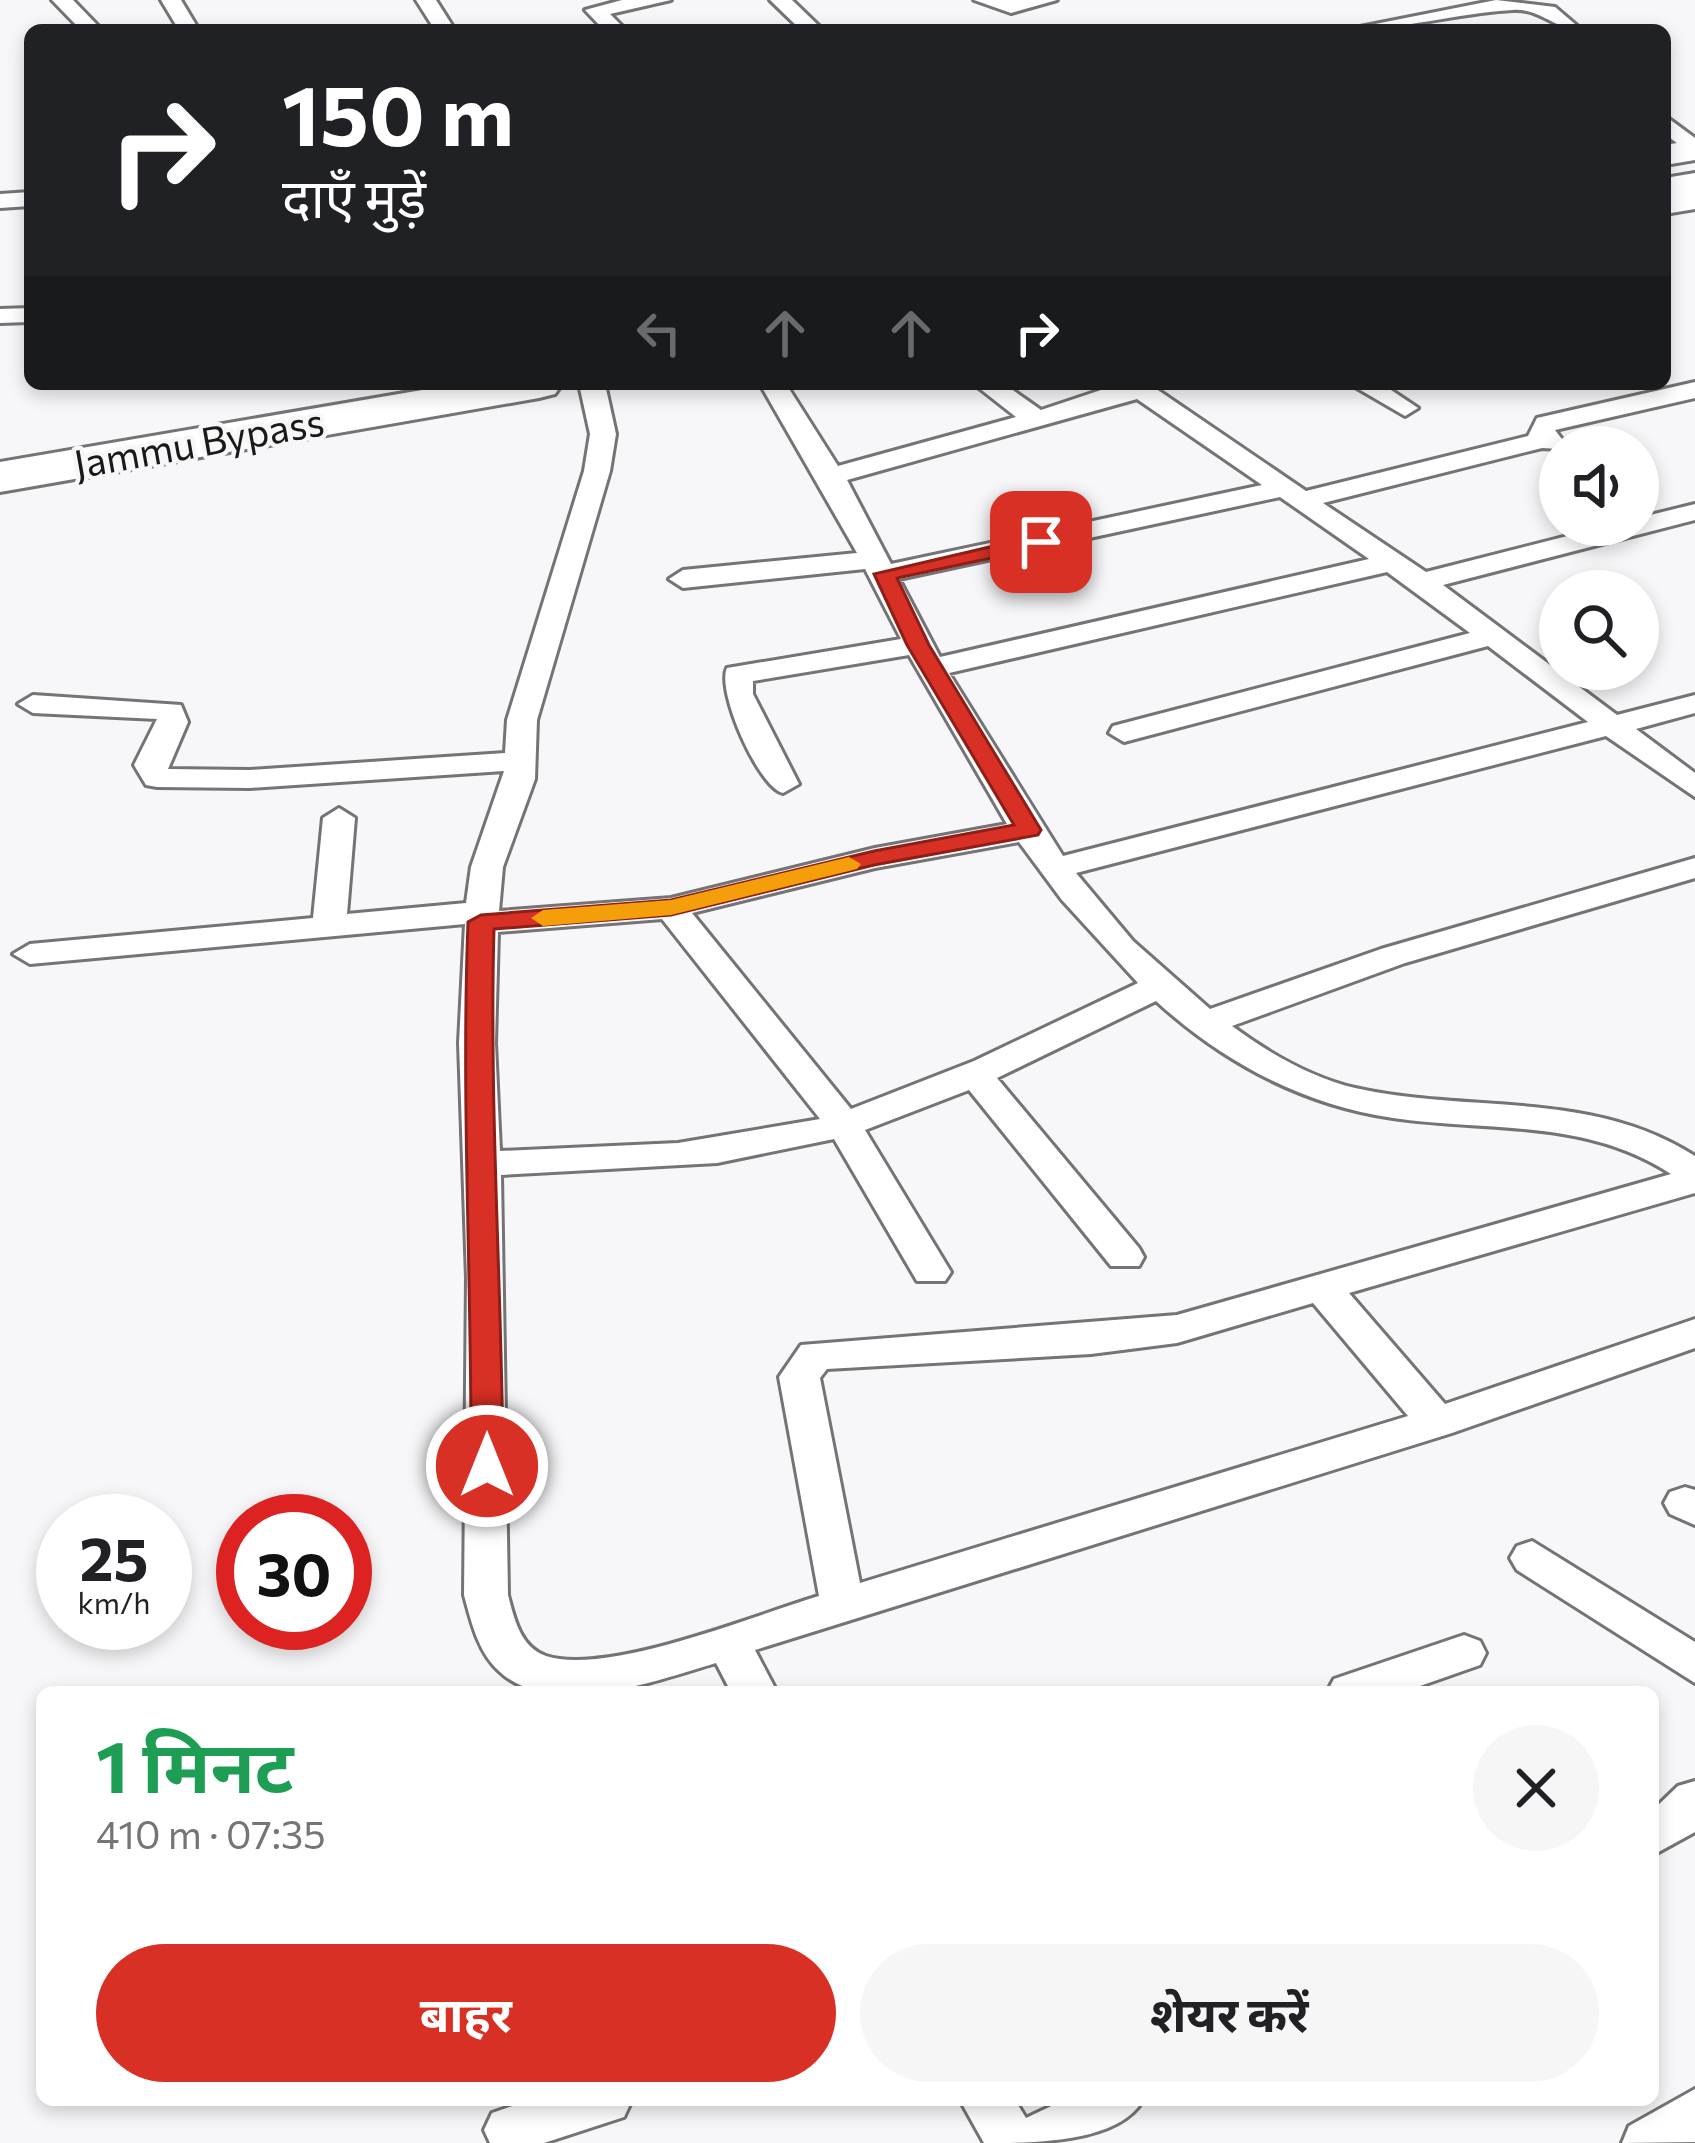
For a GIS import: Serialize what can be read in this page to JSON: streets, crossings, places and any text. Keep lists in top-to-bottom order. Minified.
{"streets":{"highway":["Jammu Bypass"]},"page":{"turn":["150 m","दाएँ मुड़ें"],"speed":"25 km/h","limit":"30","heading":["1 मिनट","410 m · 07:35"],"buttons":["बाहर","शेयर करें"]}}
